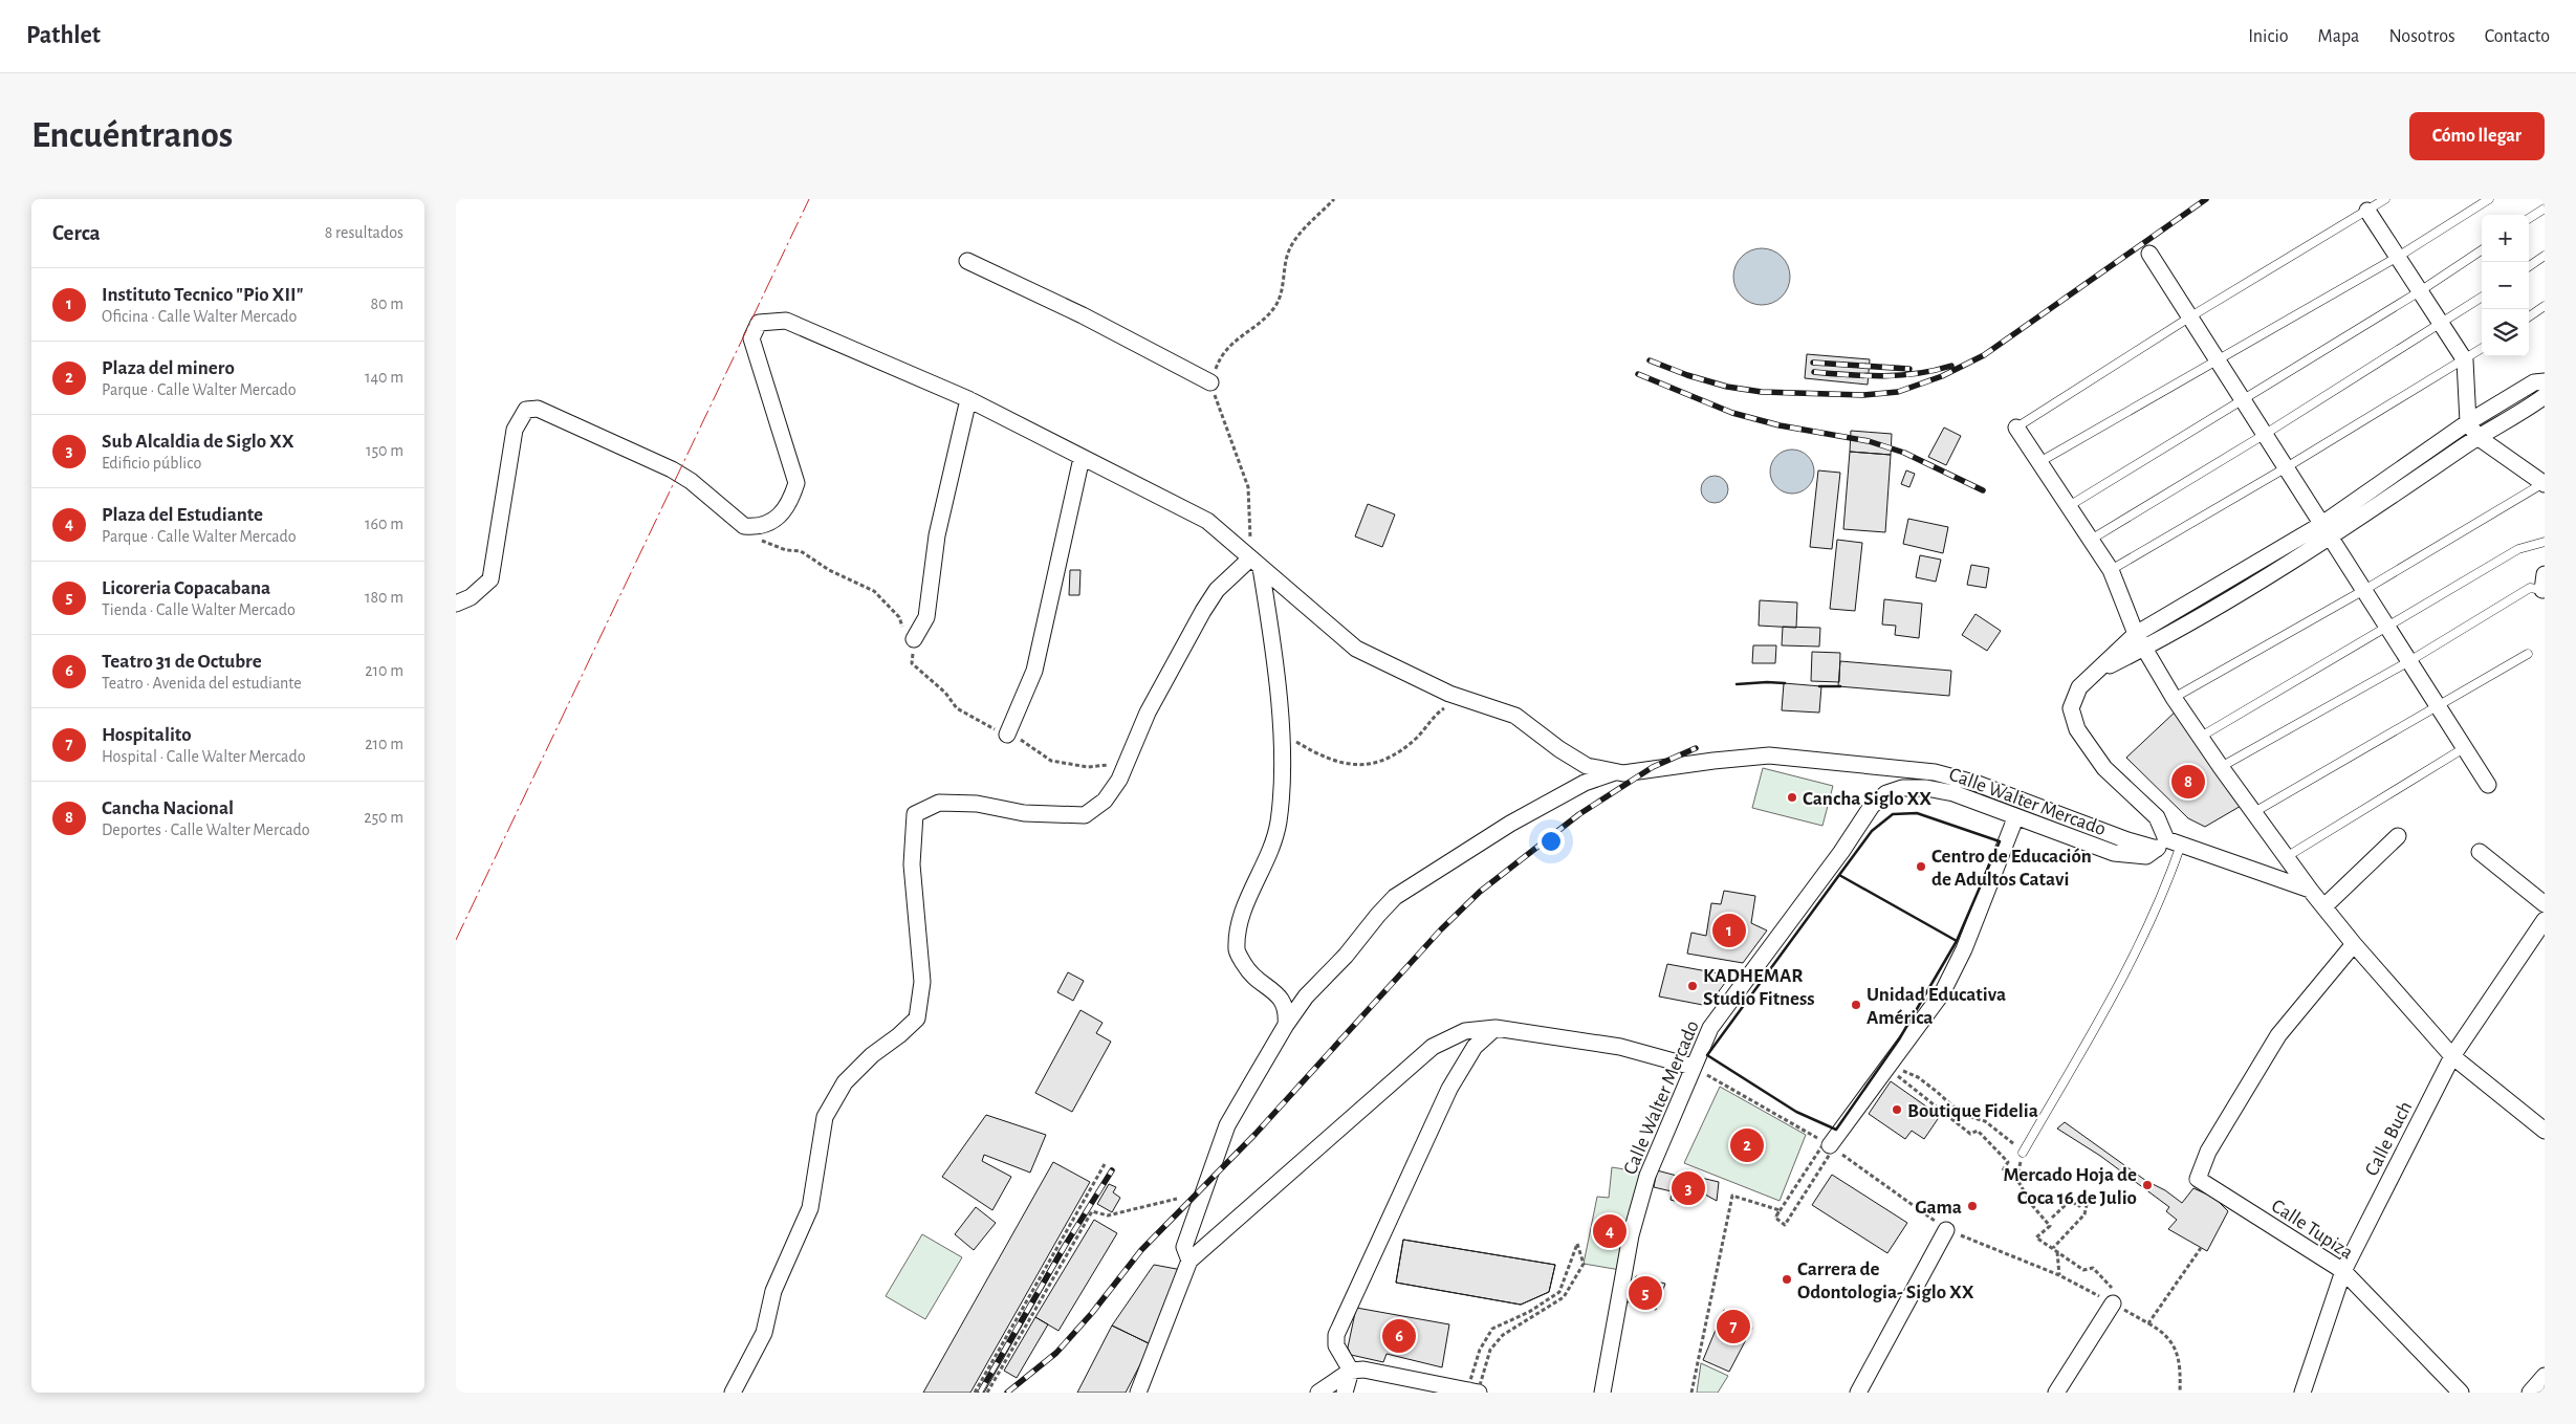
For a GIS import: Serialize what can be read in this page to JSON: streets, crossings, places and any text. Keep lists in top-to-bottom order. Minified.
{"streets":{"street":["Calle Walter Mercado","Calle Buch","Calle Tupiza"]},"crossings":[["Calle Buch","Calle Tupiza"]],"places":["Cancha Siglo XX","Centro de Educación de Adultos Catavi","KADHEMAR Studio Fitness","Unidad Educativa América","Boutique Fidelia","Mercado Hoja de Coca 16 de Julio","Gama","Carrera de Odontologia- Siglo XX"],"page":{"header":"Pathlet","nav":["Inicio","Mapa","Nosotros","Contacto"],"buttons":"Cómo llegar","title":"Encuéntranos","heading":["Cerca","8 resultados"],"map_buttons":["+","−"],"list":[{"mark":"1","name":"Instituto Tecnico \"Pio XII\"","note":"Oficina · Calle Walter Mercado","value":"80 m"},{"mark":"2","name":"Plaza del minero","note":"Parque · Calle Walter Mercado","value":"140 m"},{"mark":"3","name":"Sub Alcaldia de Siglo XX","note":"Edificio público","value":"150 m"},{"mark":"4","name":"Plaza del Estudiante","note":"Parque · Calle Walter Mercado","value":"160 m"},{"mark":"5","name":"Licoreria Copacabana","note":"Tienda · Calle Walter Mercado","value":"180 m"},{"mark":"6","name":"Teatro 31 de Octubre","note":"Teatro · Avenida del estudiante","value":"210 m"},{"mark":"7","name":"Hospitalito","note":"Hospital · Calle Walter Mercado","value":"210 m"},{"mark":"8","name":"Cancha Nacional","note":"Deportes · Calle Walter Mercado","value":"250 m"}],"pins":["8","1","2","3","4","5","7","6"]}}
